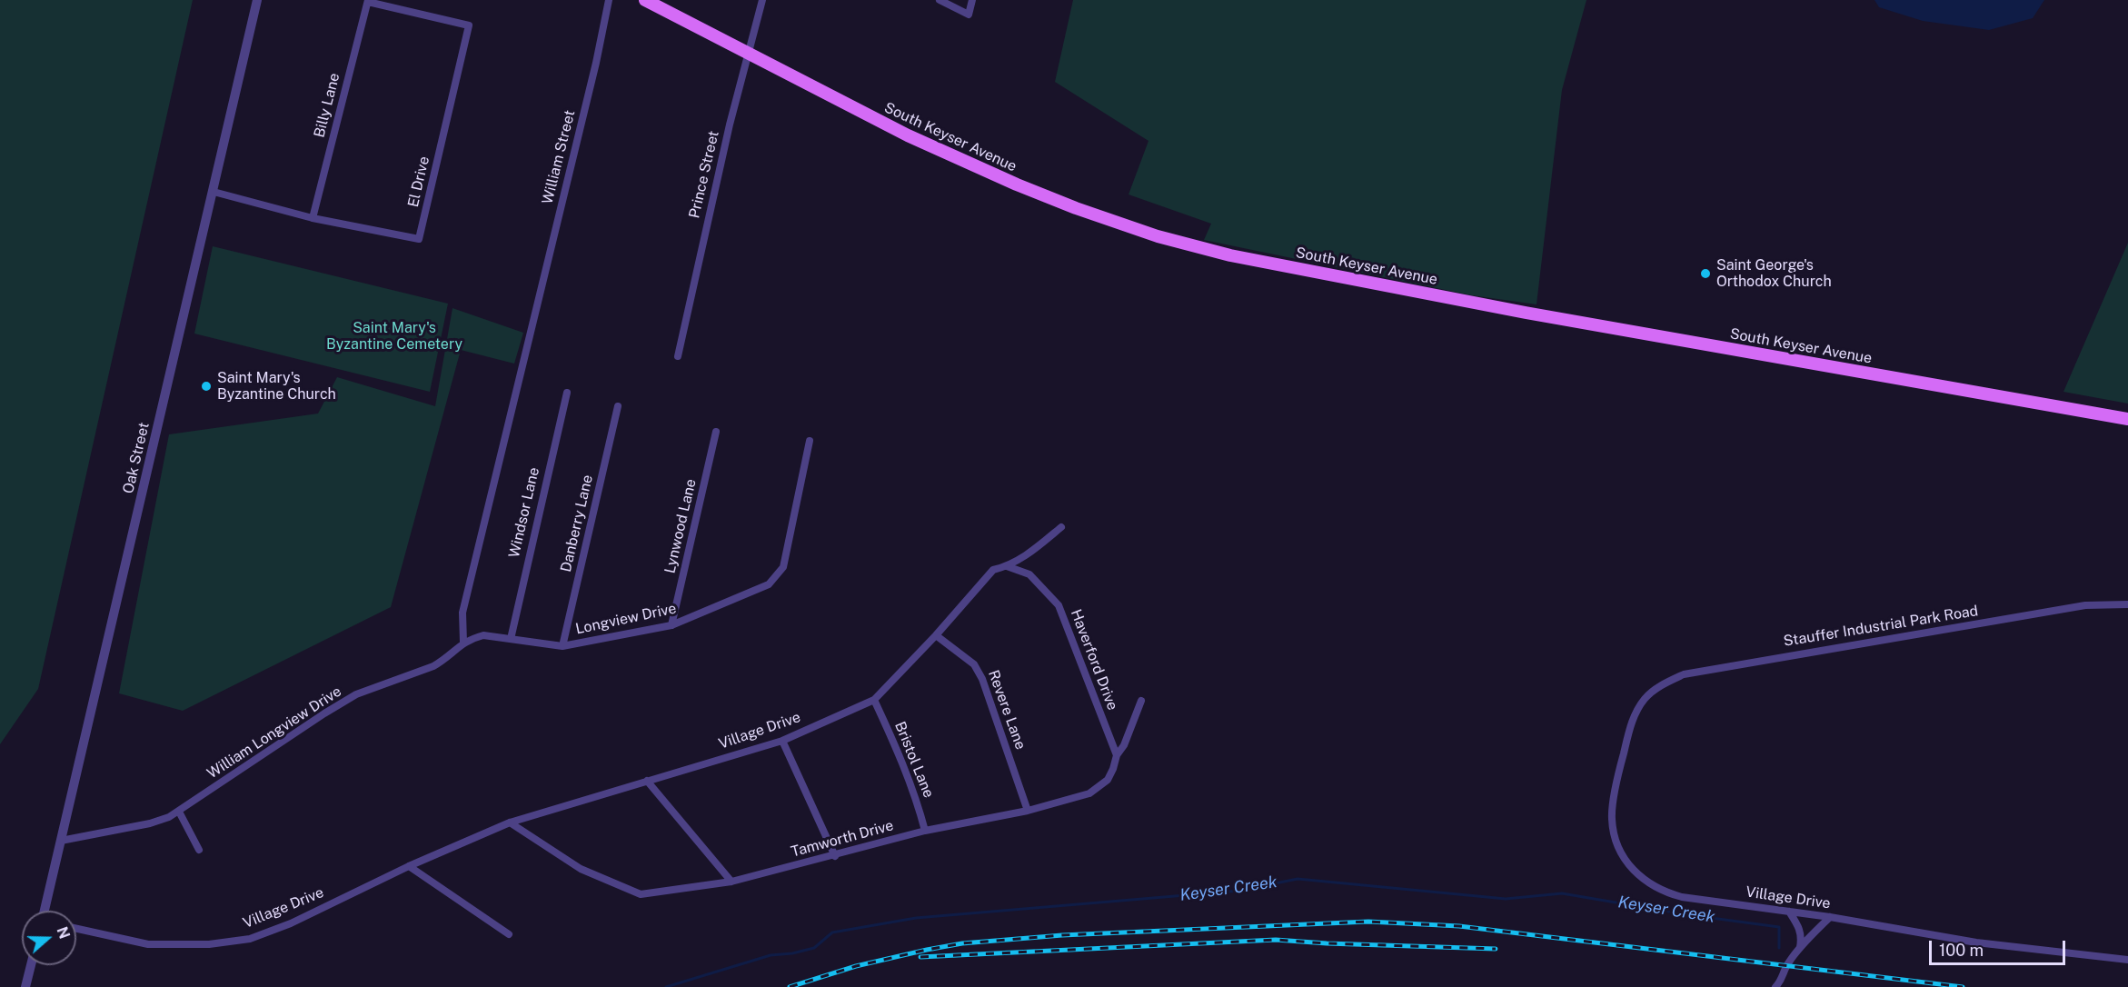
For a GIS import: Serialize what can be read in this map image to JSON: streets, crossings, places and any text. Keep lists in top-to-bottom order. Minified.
{"streets":{"main road":["South Keyser Avenue"],"street":["Billy Lane","William Street","Prince Street","El Drive","Oak Street","Windsor Lane","Danberry Lane","Lynwood Lane","Longview Drive","Stauffer Industrial Park Road","Haverford Drive","Revere Lane","Village Drive","William Longview Drive","Bristol Lane","Tamworth Drive"]},"crossings":[["Billy Lane","El Drive"],["South Keyser Avenue","Prince Street"],["William Street","Longview Drive"],["William Street","William Longview Drive"],["El Drive","Oak Street"],["Oak Street","William Longview Drive"],["Windsor Lane","Longview Drive"],["Danberry Lane","Longview Drive"],["Lynwood Lane","Longview Drive"],["Longview Drive","William Longview Drive"],["Stauffer Industrial Park Road","Village Drive"],["Haverford Drive","Village Drive"],["Haverford Drive","Tamworth Drive"],["Revere Lane","Village Drive"],["Revere Lane","Tamworth Drive"],["Village Drive","Bristol Lane"],["Village Drive","Tamworth Drive"],["Bristol Lane","Tamworth Drive"]],"water":["Keyser Creek"],"parks":["Saint Mary's Byzantine Cemetery"],"places":["Saint George's Orthodox Church","Saint Mary's Byzantine Church"],"scale_bar":"100 m","north":"right"}
